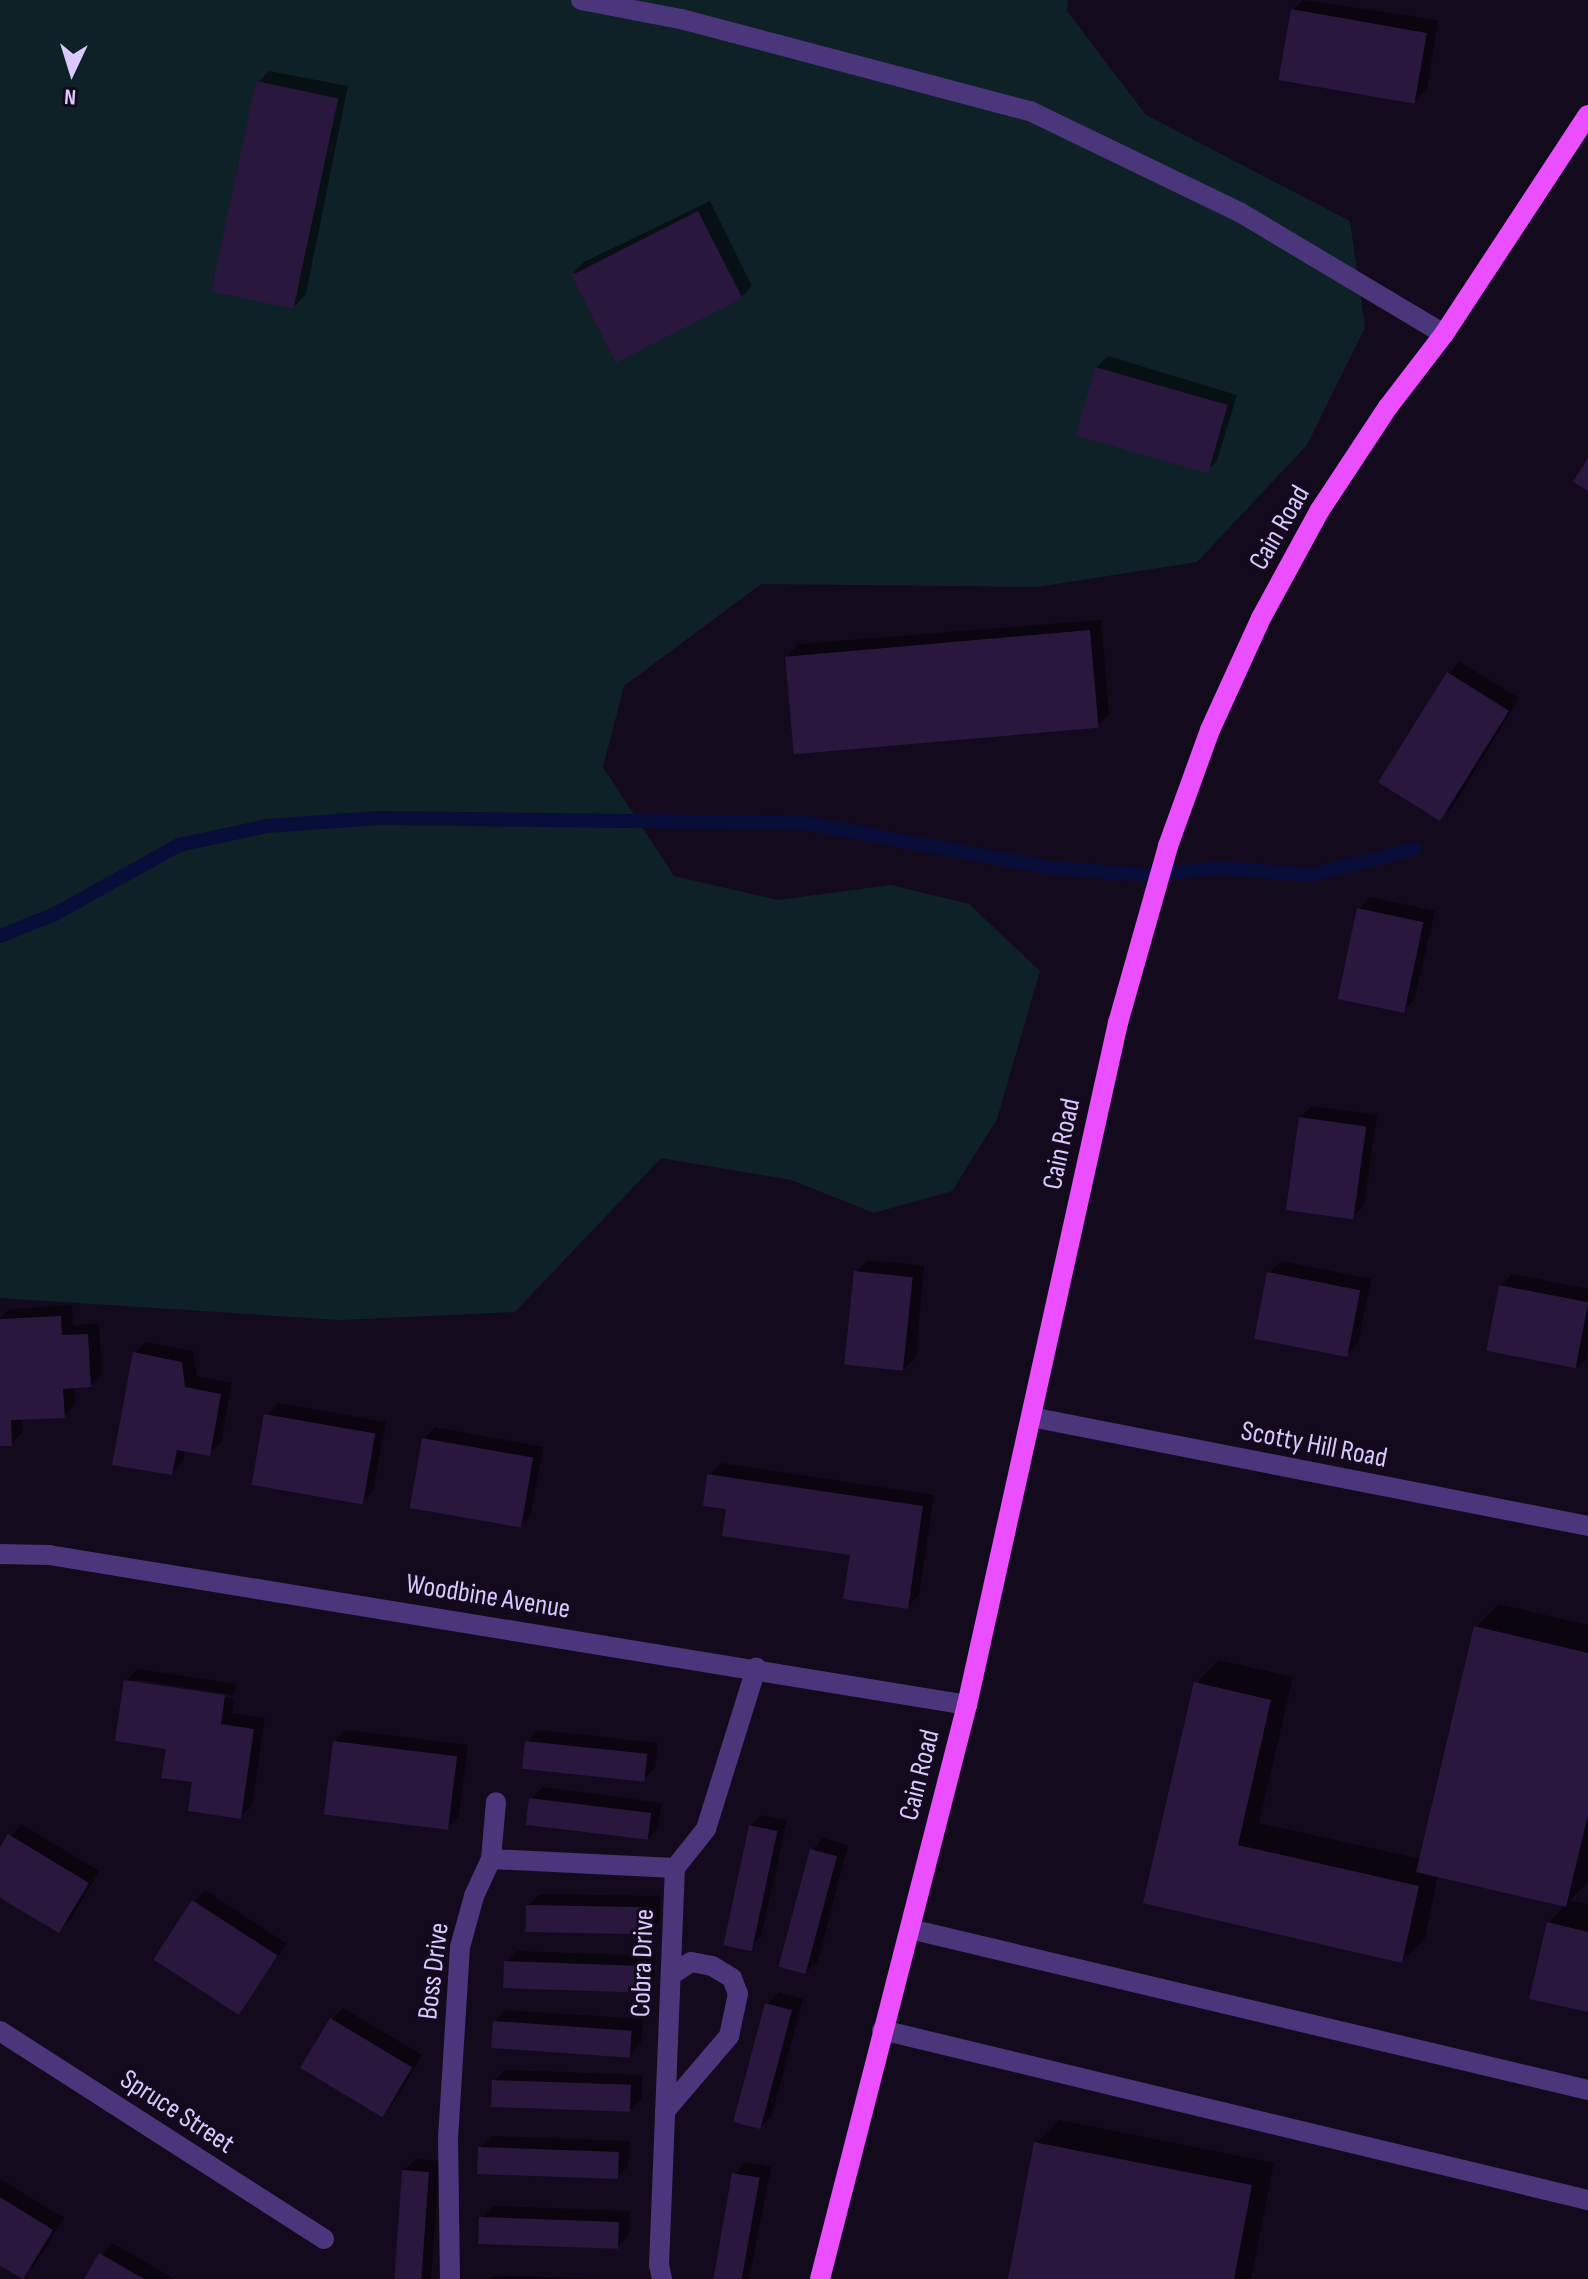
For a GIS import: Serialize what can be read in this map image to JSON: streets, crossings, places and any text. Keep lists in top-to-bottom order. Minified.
{"streets":{"main road":["Cain Road"],"street":["Scotty Hill Road","Woodbine Avenue","Cobra Drive","Boss Drive","Spruce Street"]},"crossings":[["Cain Road","Scotty Hill Road"],["Cain Road","Woodbine Avenue"]],"north":"bottom"}
